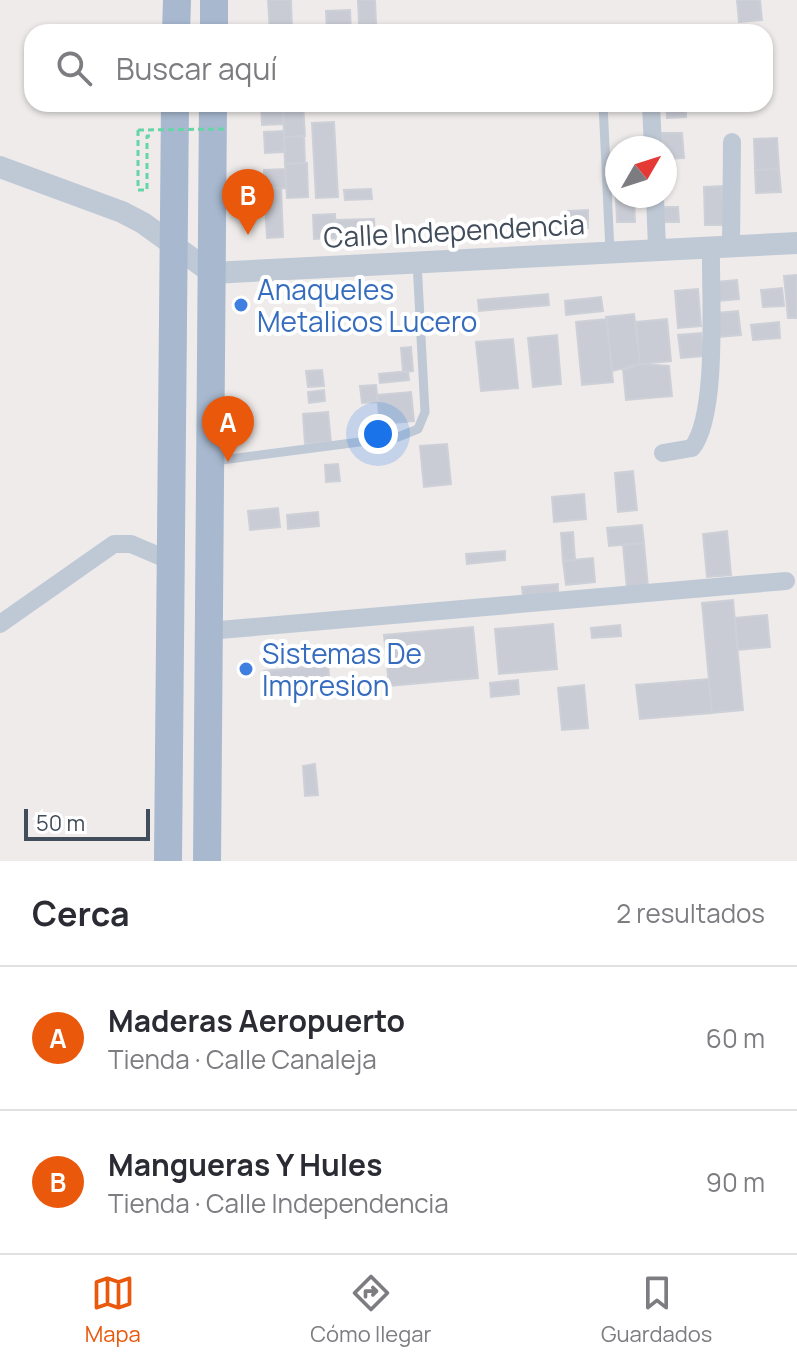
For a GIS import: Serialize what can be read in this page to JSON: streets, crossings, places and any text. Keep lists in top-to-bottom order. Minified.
{"streets":{"street":["Calle Independencia"]},"places":["Anaqueles Metalicos Lucero","Sistemas De Impresion"],"scale_bar":"50 m","north":"top right","page":{"search":"Buscar aquí","pins":["B","A"],"scale":"50 m","heading":["Cerca","2 resultados"],"list":[{"mark":"A","name":"Maderas Aeropuerto","note":"Tienda · Calle Canaleja","value":"60 m"},{"mark":"B","name":"Mangueras Y Hules","note":"Tienda · Calle Independencia","value":"90 m"}],"nav":["Mapa","Cómo llegar","Guardados"]}}
